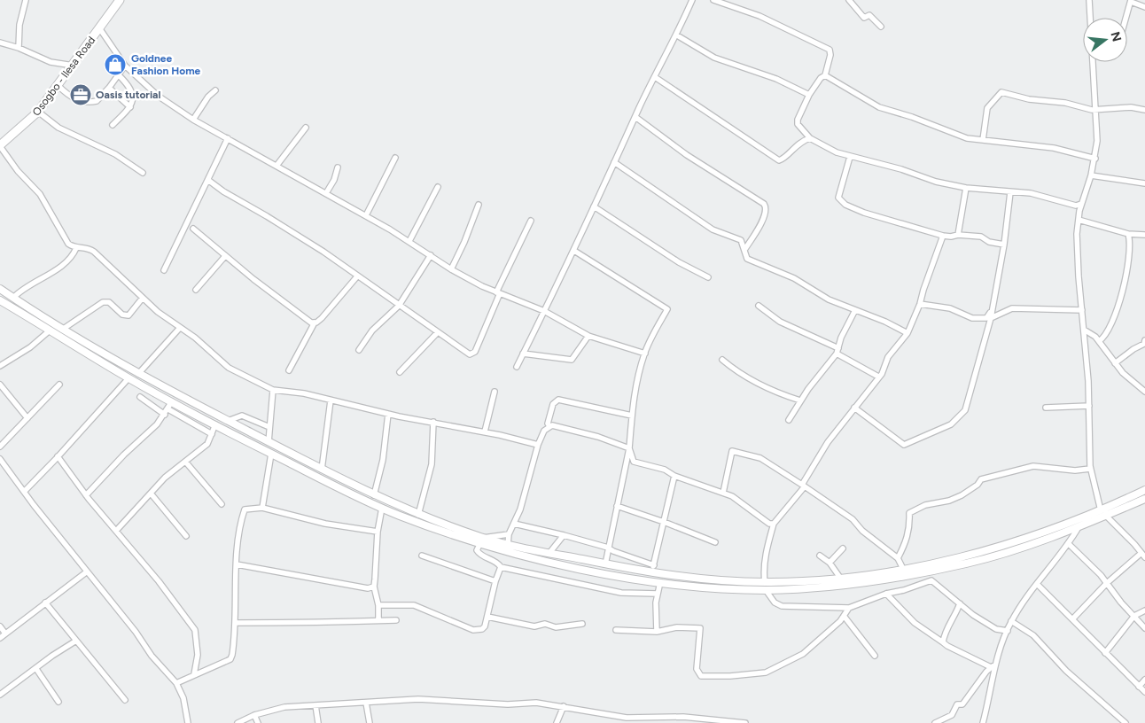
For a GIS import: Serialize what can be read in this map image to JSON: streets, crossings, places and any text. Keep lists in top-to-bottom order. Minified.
{"streets":{"main road":["Osogbo - Ilesa Road"]},"places":{"shop":["Goldnee Fashion Home"],"office":["Oasis tutorial"]},"north":"right"}
